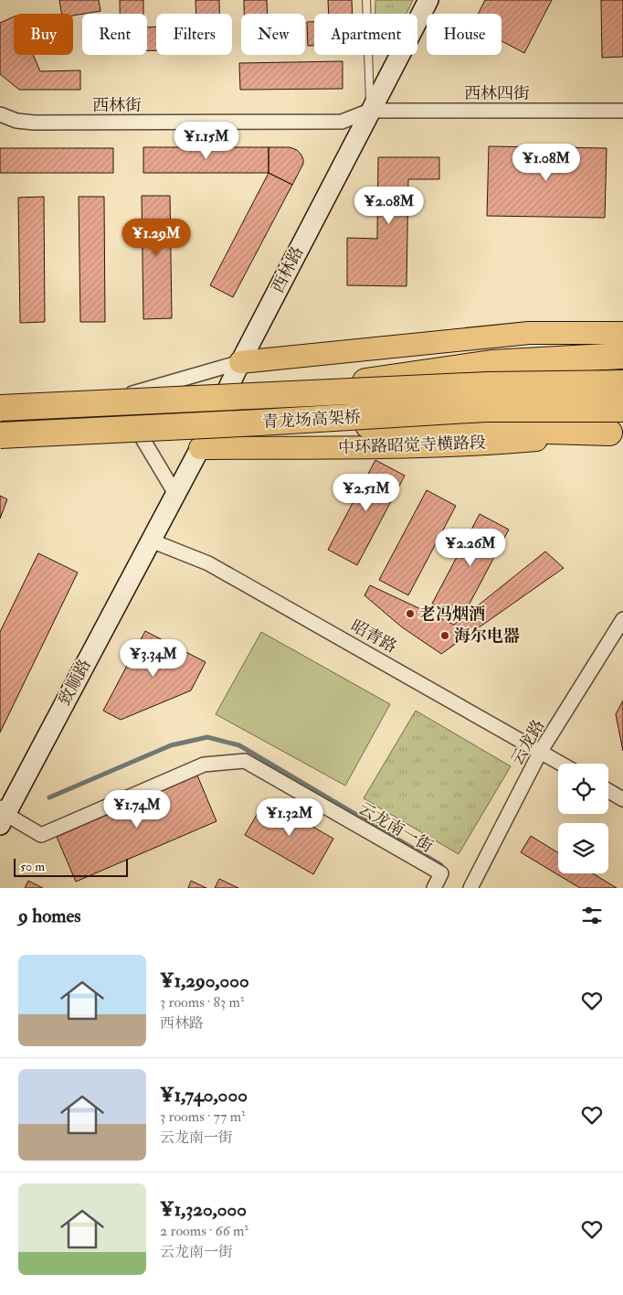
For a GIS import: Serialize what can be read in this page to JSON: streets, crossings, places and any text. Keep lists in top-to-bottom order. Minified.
{"streets":{"highway":["青龙场高架桥"],"main road":["中环路昭觉寺横路段"],"street":["西林四街","西林街","西林路","昭青路","致顺路","云龙路","云龙南一街"]},"crossings":[["西林四街","西林街"],["西林四街","西林路"],["西林街","西林路"],["西林路","中环路昭觉寺横路段"],["西林路","昭青路"],["西林路","致顺路"],["昭青路","致顺路"],["昭青路","云龙路"],["致顺路","云龙南一街"]],"places":["老冯烟酒","海尔电器"],"scale_bar":"50 m","page":{"chip":["Buy","Rent","Filters","New","Apartment","House"],"price":["¥1.15M","¥1.08M","¥2.08M","¥1.29M","¥2.51M","¥2.26M","¥3.34M","¥1.74M","¥1.32M"],"scale":"50 m","heading":"9 homes","list":[{"name":"¥1,290,000","note":"3 rooms · 83 m² · 西林路"},{"name":"¥1,740,000","note":"3 rooms · 77 m² · 云龙南一街"},{"name":"¥1,320,000","note":"2 rooms · 66 m² · 云龙南一街"}]}}
